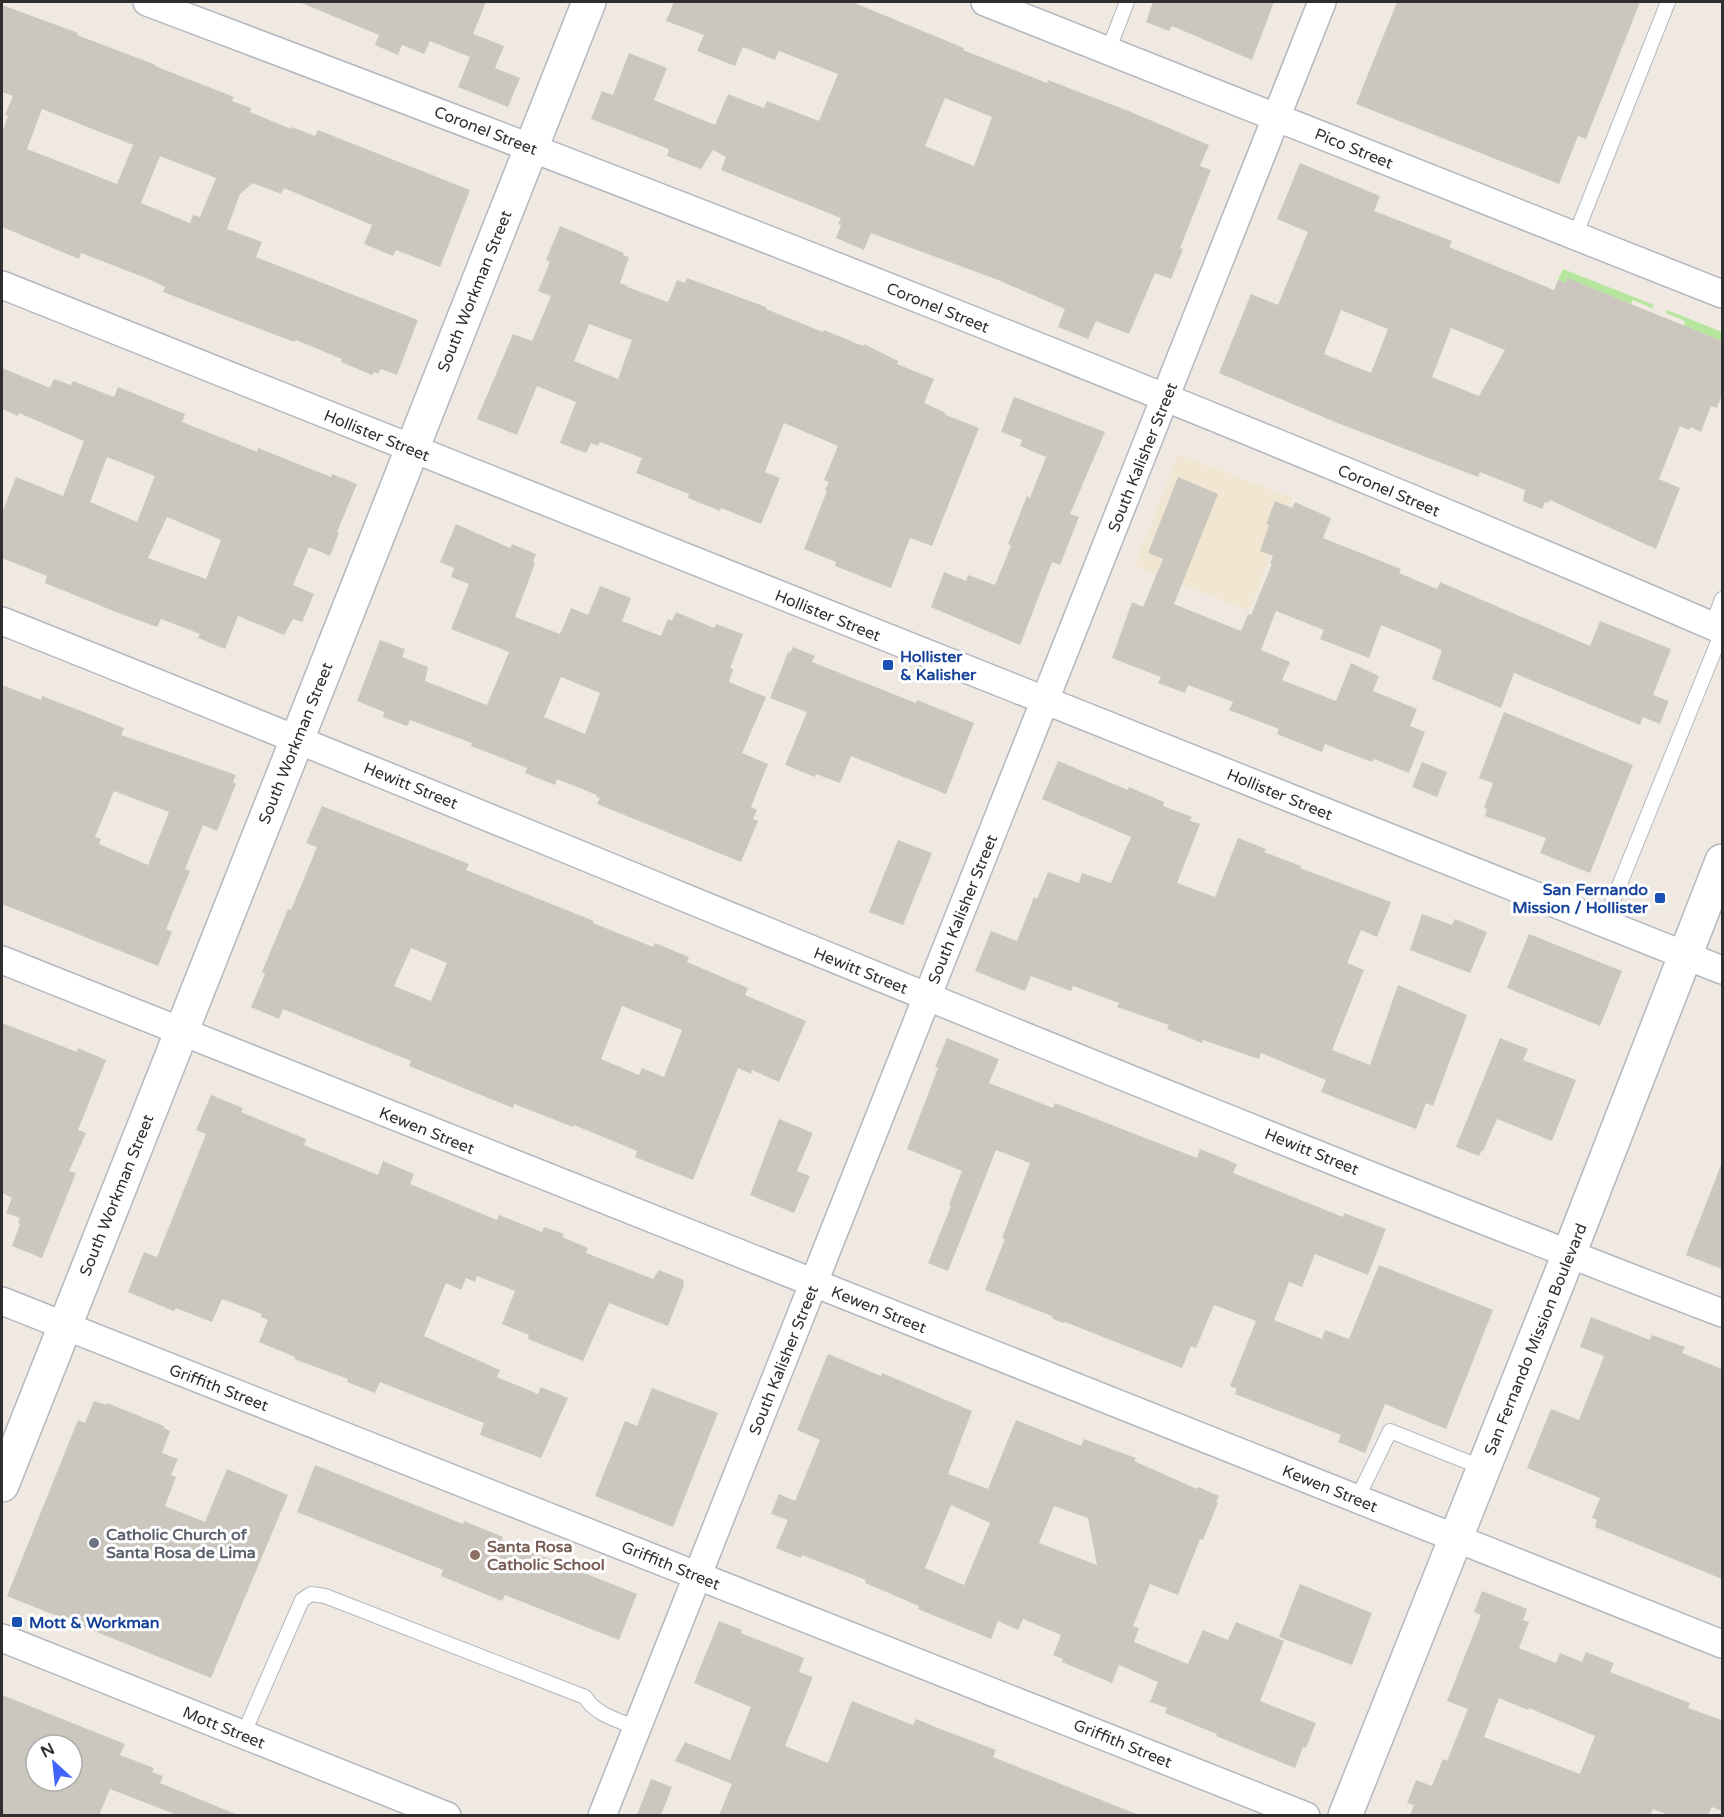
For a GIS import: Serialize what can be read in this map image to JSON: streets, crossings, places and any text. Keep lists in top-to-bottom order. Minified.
{"streets":{"main road":["South Workman Street","San Fernando Mission Boulevard"],"street":["Coronel Street","Pico Street","Hollister Street","South Kalisher Street","Hewitt Street","Kewen Street","Griffith Street","Mott Street"]},"crossings":[["Coronel Street","South Workman Street"],["Coronel Street","South Kalisher Street"],["Pico Street","South Kalisher Street"],["South Workman Street","Hollister Street"],["South Workman Street","Hewitt Street"],["South Workman Street","Kewen Street"],["South Workman Street","Griffith Street"],["Hollister Street","South Kalisher Street"],["Hollister Street","San Fernando Mission Boulevard"],["South Kalisher Street","Hewitt Street"],["South Kalisher Street","Kewen Street"],["South Kalisher Street","Griffith Street"],["Hewitt Street","San Fernando Mission Boulevard"],["Kewen Street","San Fernando Mission Boulevard"]],"places":{"transit":["Hollister & Kalisher","San Fernando Mission / Hollister","Mott & Workman"],"other":["Catholic Church of Santa Rosa de Lima","Santa Rosa Catholic School"]},"north":"top left"}
